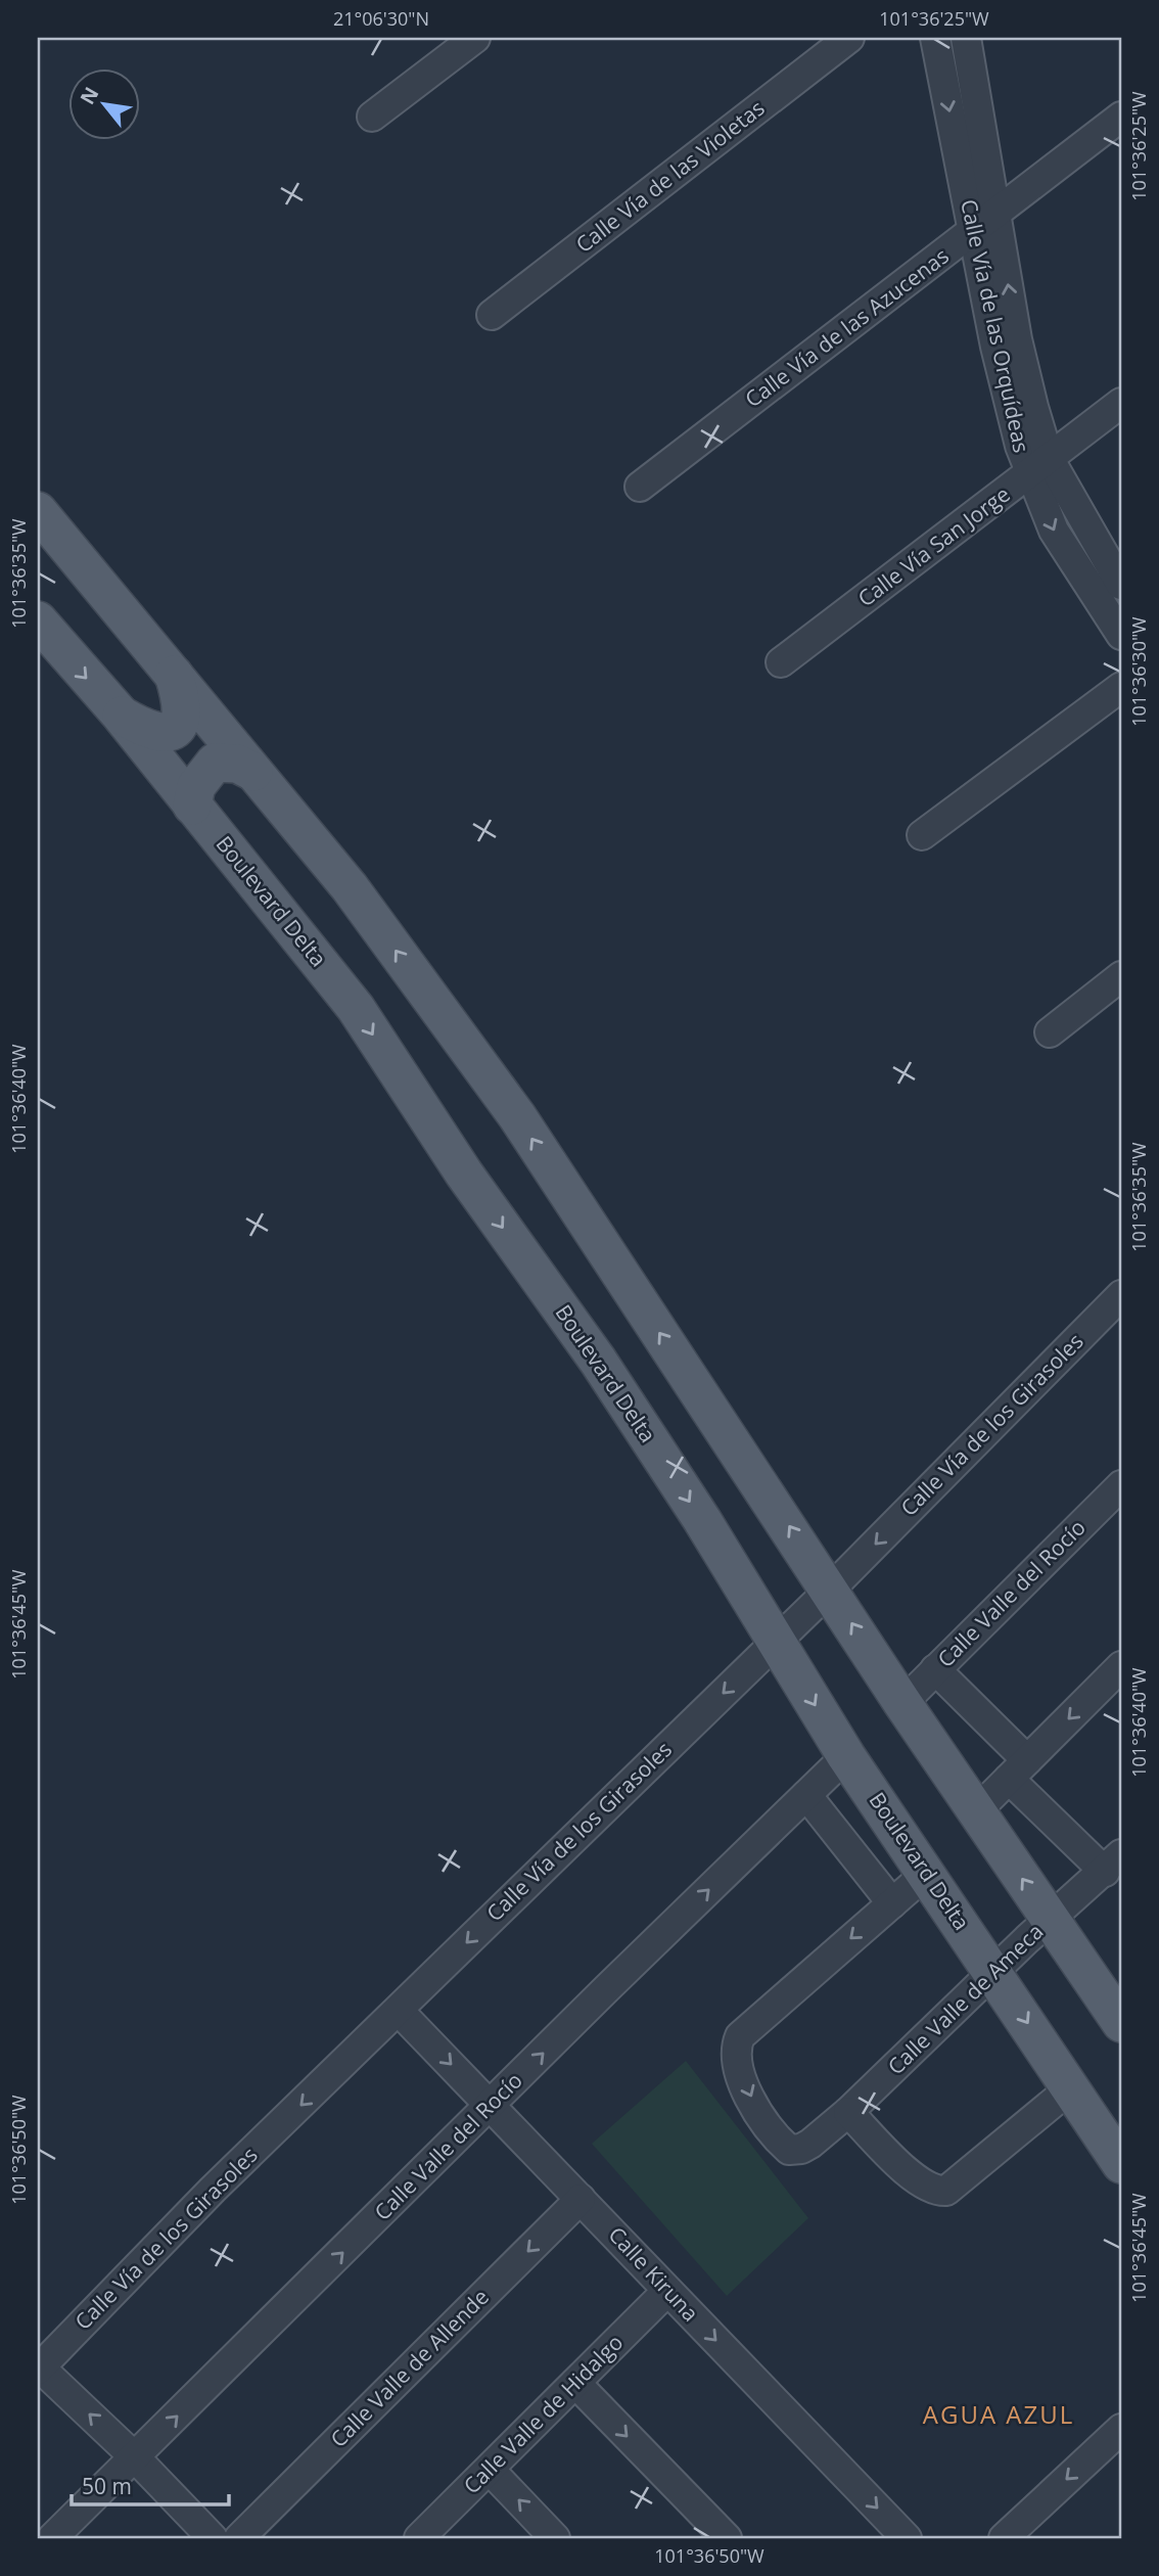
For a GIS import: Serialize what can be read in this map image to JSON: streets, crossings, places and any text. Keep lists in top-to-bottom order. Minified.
{"streets":{"main road":["Boulevard Delta"],"street":["Calle Vía de las Violetas","Calle Vía de las Orquídeas","Calle Vía de las Azucenas","Calle Vía San Jorge","Calle Vía de los Girasoles","Calle Valle del Rocío","Calle Valle de Ameca","Calle Kiruna","Calle Valle de Allende","Calle Valle de Hidalgo"]},"crossings":[["Calle Vía de las Orquídeas","Calle Vía de las Azucenas"],["Calle Vía de las Orquídeas","Calle Vía San Jorge"],["Boulevard Delta","Calle Vía de los Girasoles"],["Boulevard Delta","Calle Valle del Rocío"],["Boulevard Delta","Calle Valle de Ameca"],["Calle Vía de los Girasoles","Calle Kiruna"],["Calle Valle del Rocío","Calle Kiruna"],["Calle Kiruna","Calle Valle de Allende"],["Calle Kiruna","Calle Valle de Hidalgo"]],"one_way":["Calle Vía de los Girasoles","Calle Valle del Rocío","Calle Valle de Allende"],"districts":["AGUA AZUL"],"scale_bar":"50 m","north":"top left","coordinates":["21°06'30\"N","101°36'25\"W","101°36'35\"W","101°36'30\"W","101°36'40\"W","101°36'45\"W","101°36'50\"W"]}
